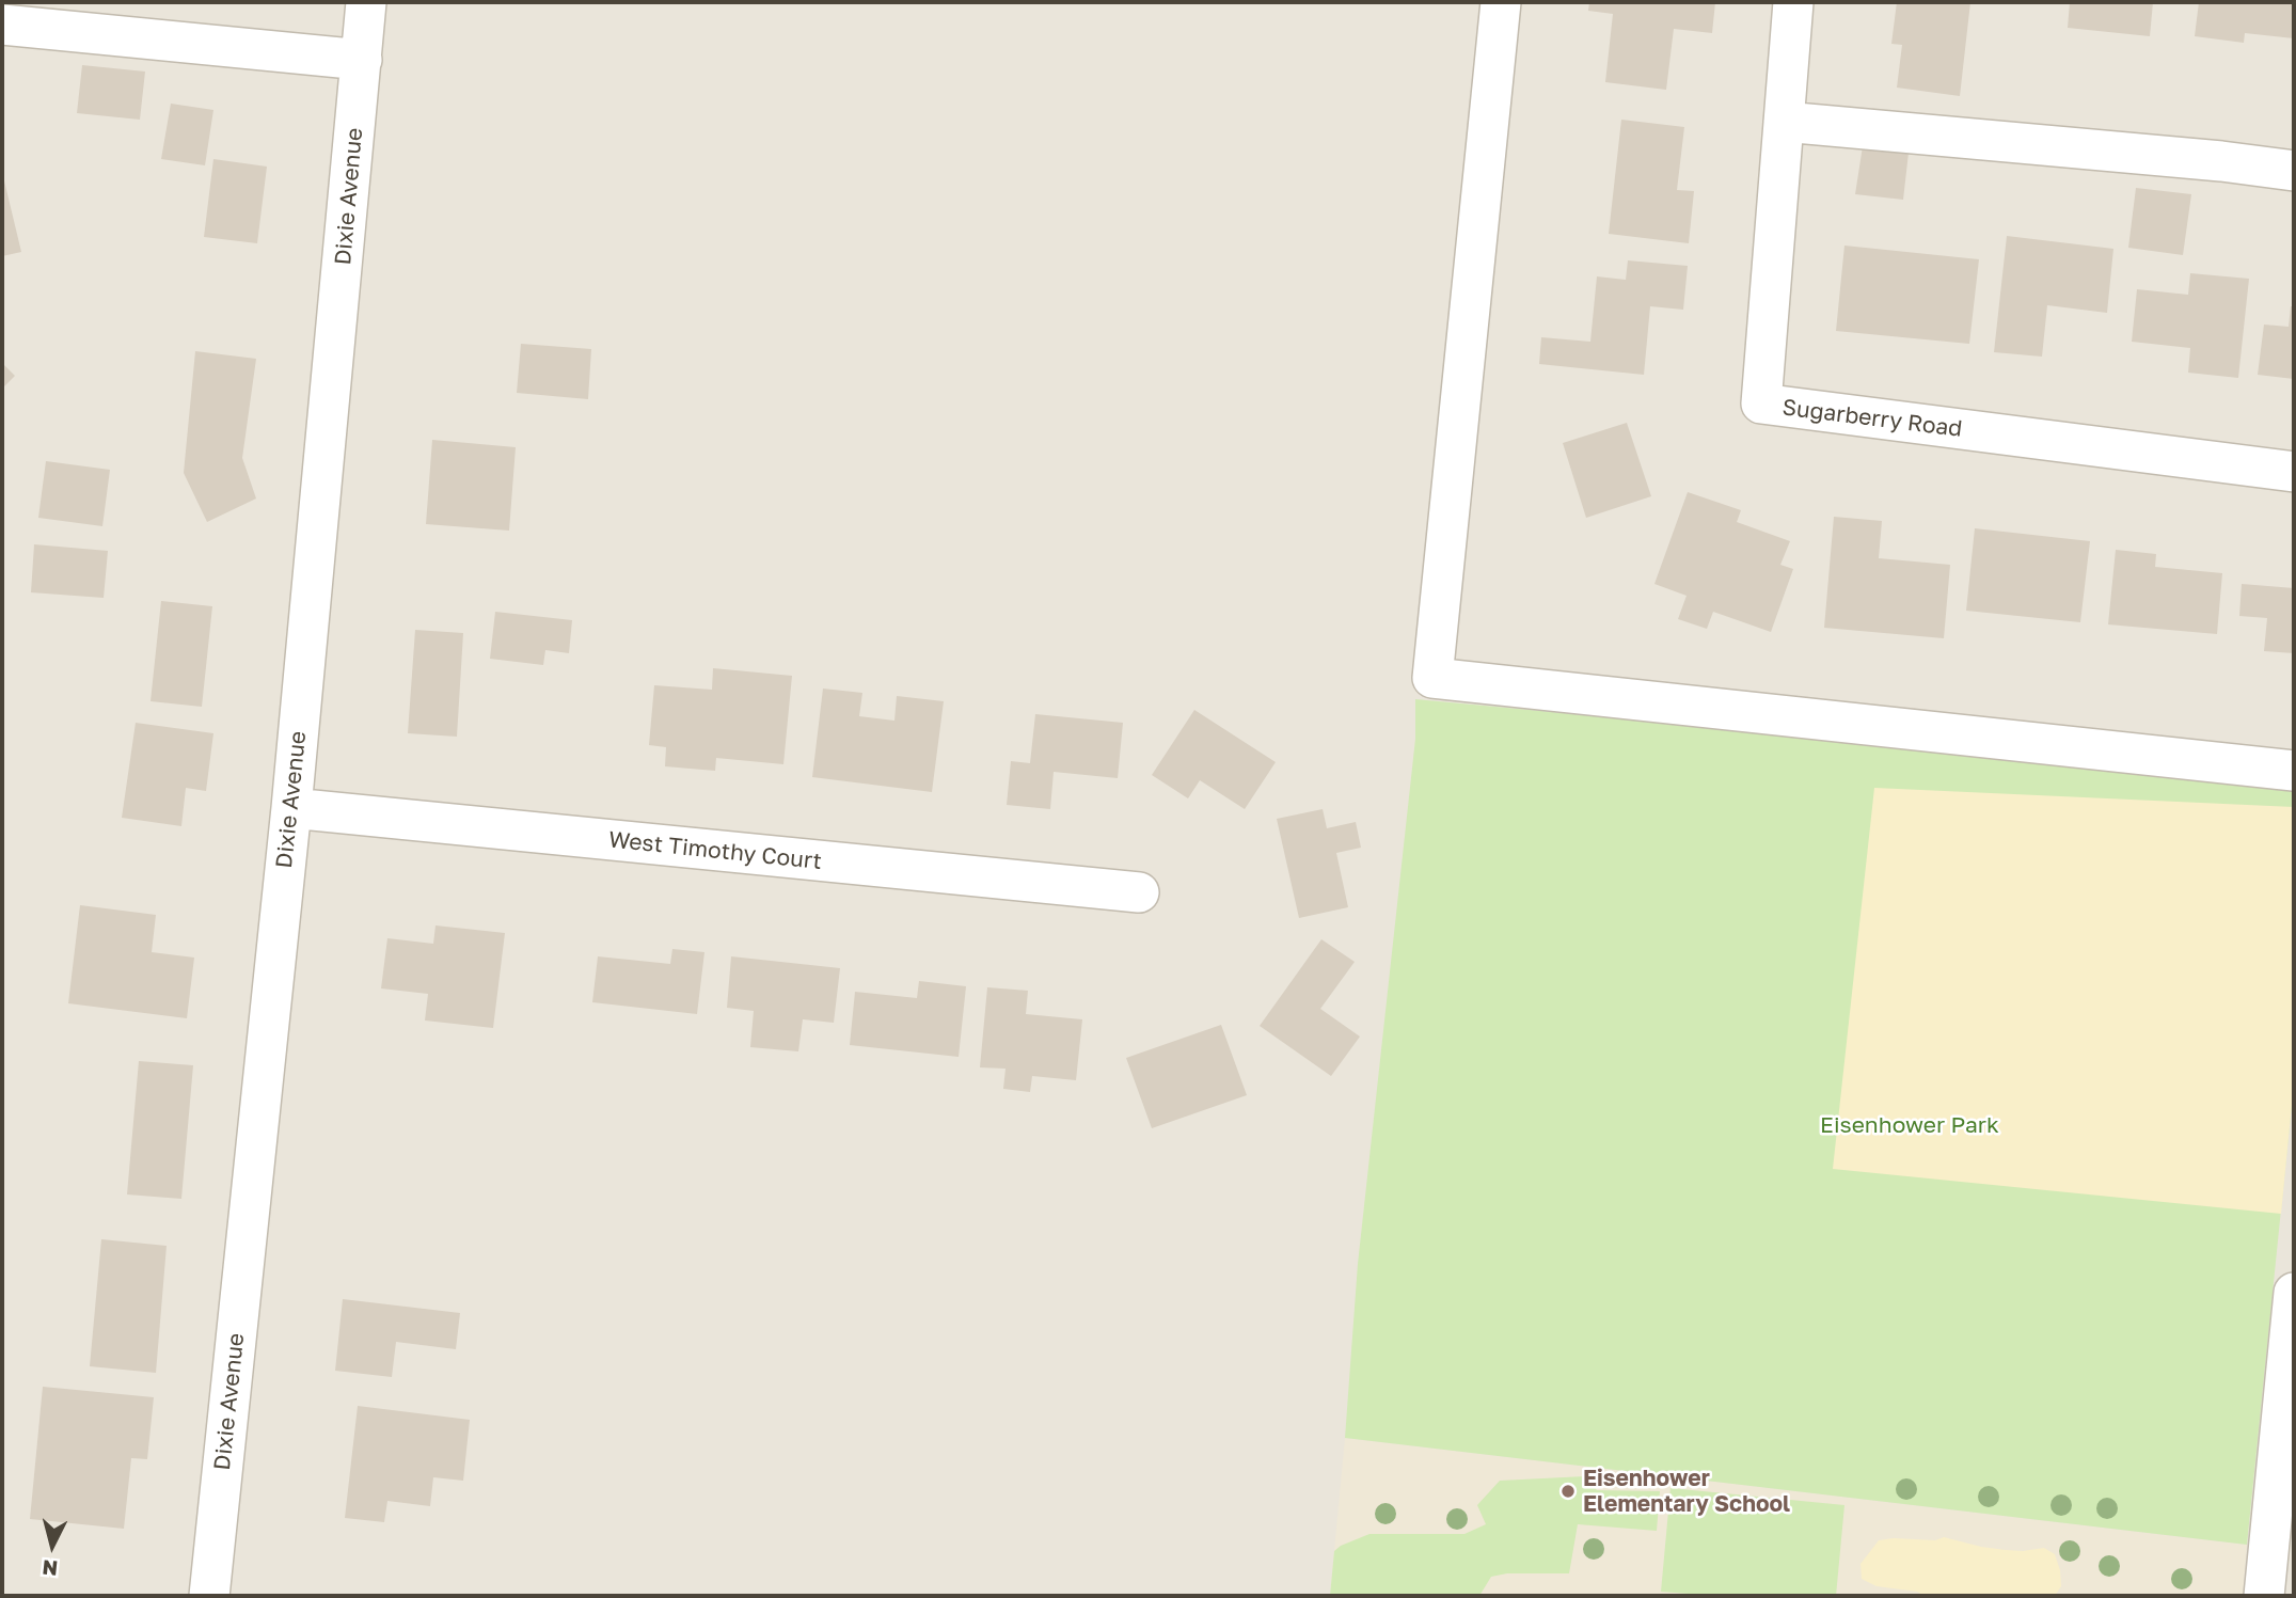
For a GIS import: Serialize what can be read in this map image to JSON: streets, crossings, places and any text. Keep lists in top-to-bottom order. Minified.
{"streets":{"street":["Dixie Avenue","Sugarberry Road","West Timothy Court"]},"crossings":[["Dixie Avenue","West Timothy Court"]],"parks":["Eisenhower Park"],"places":["Eisenhower Elementary School"],"north":"bottom"}
